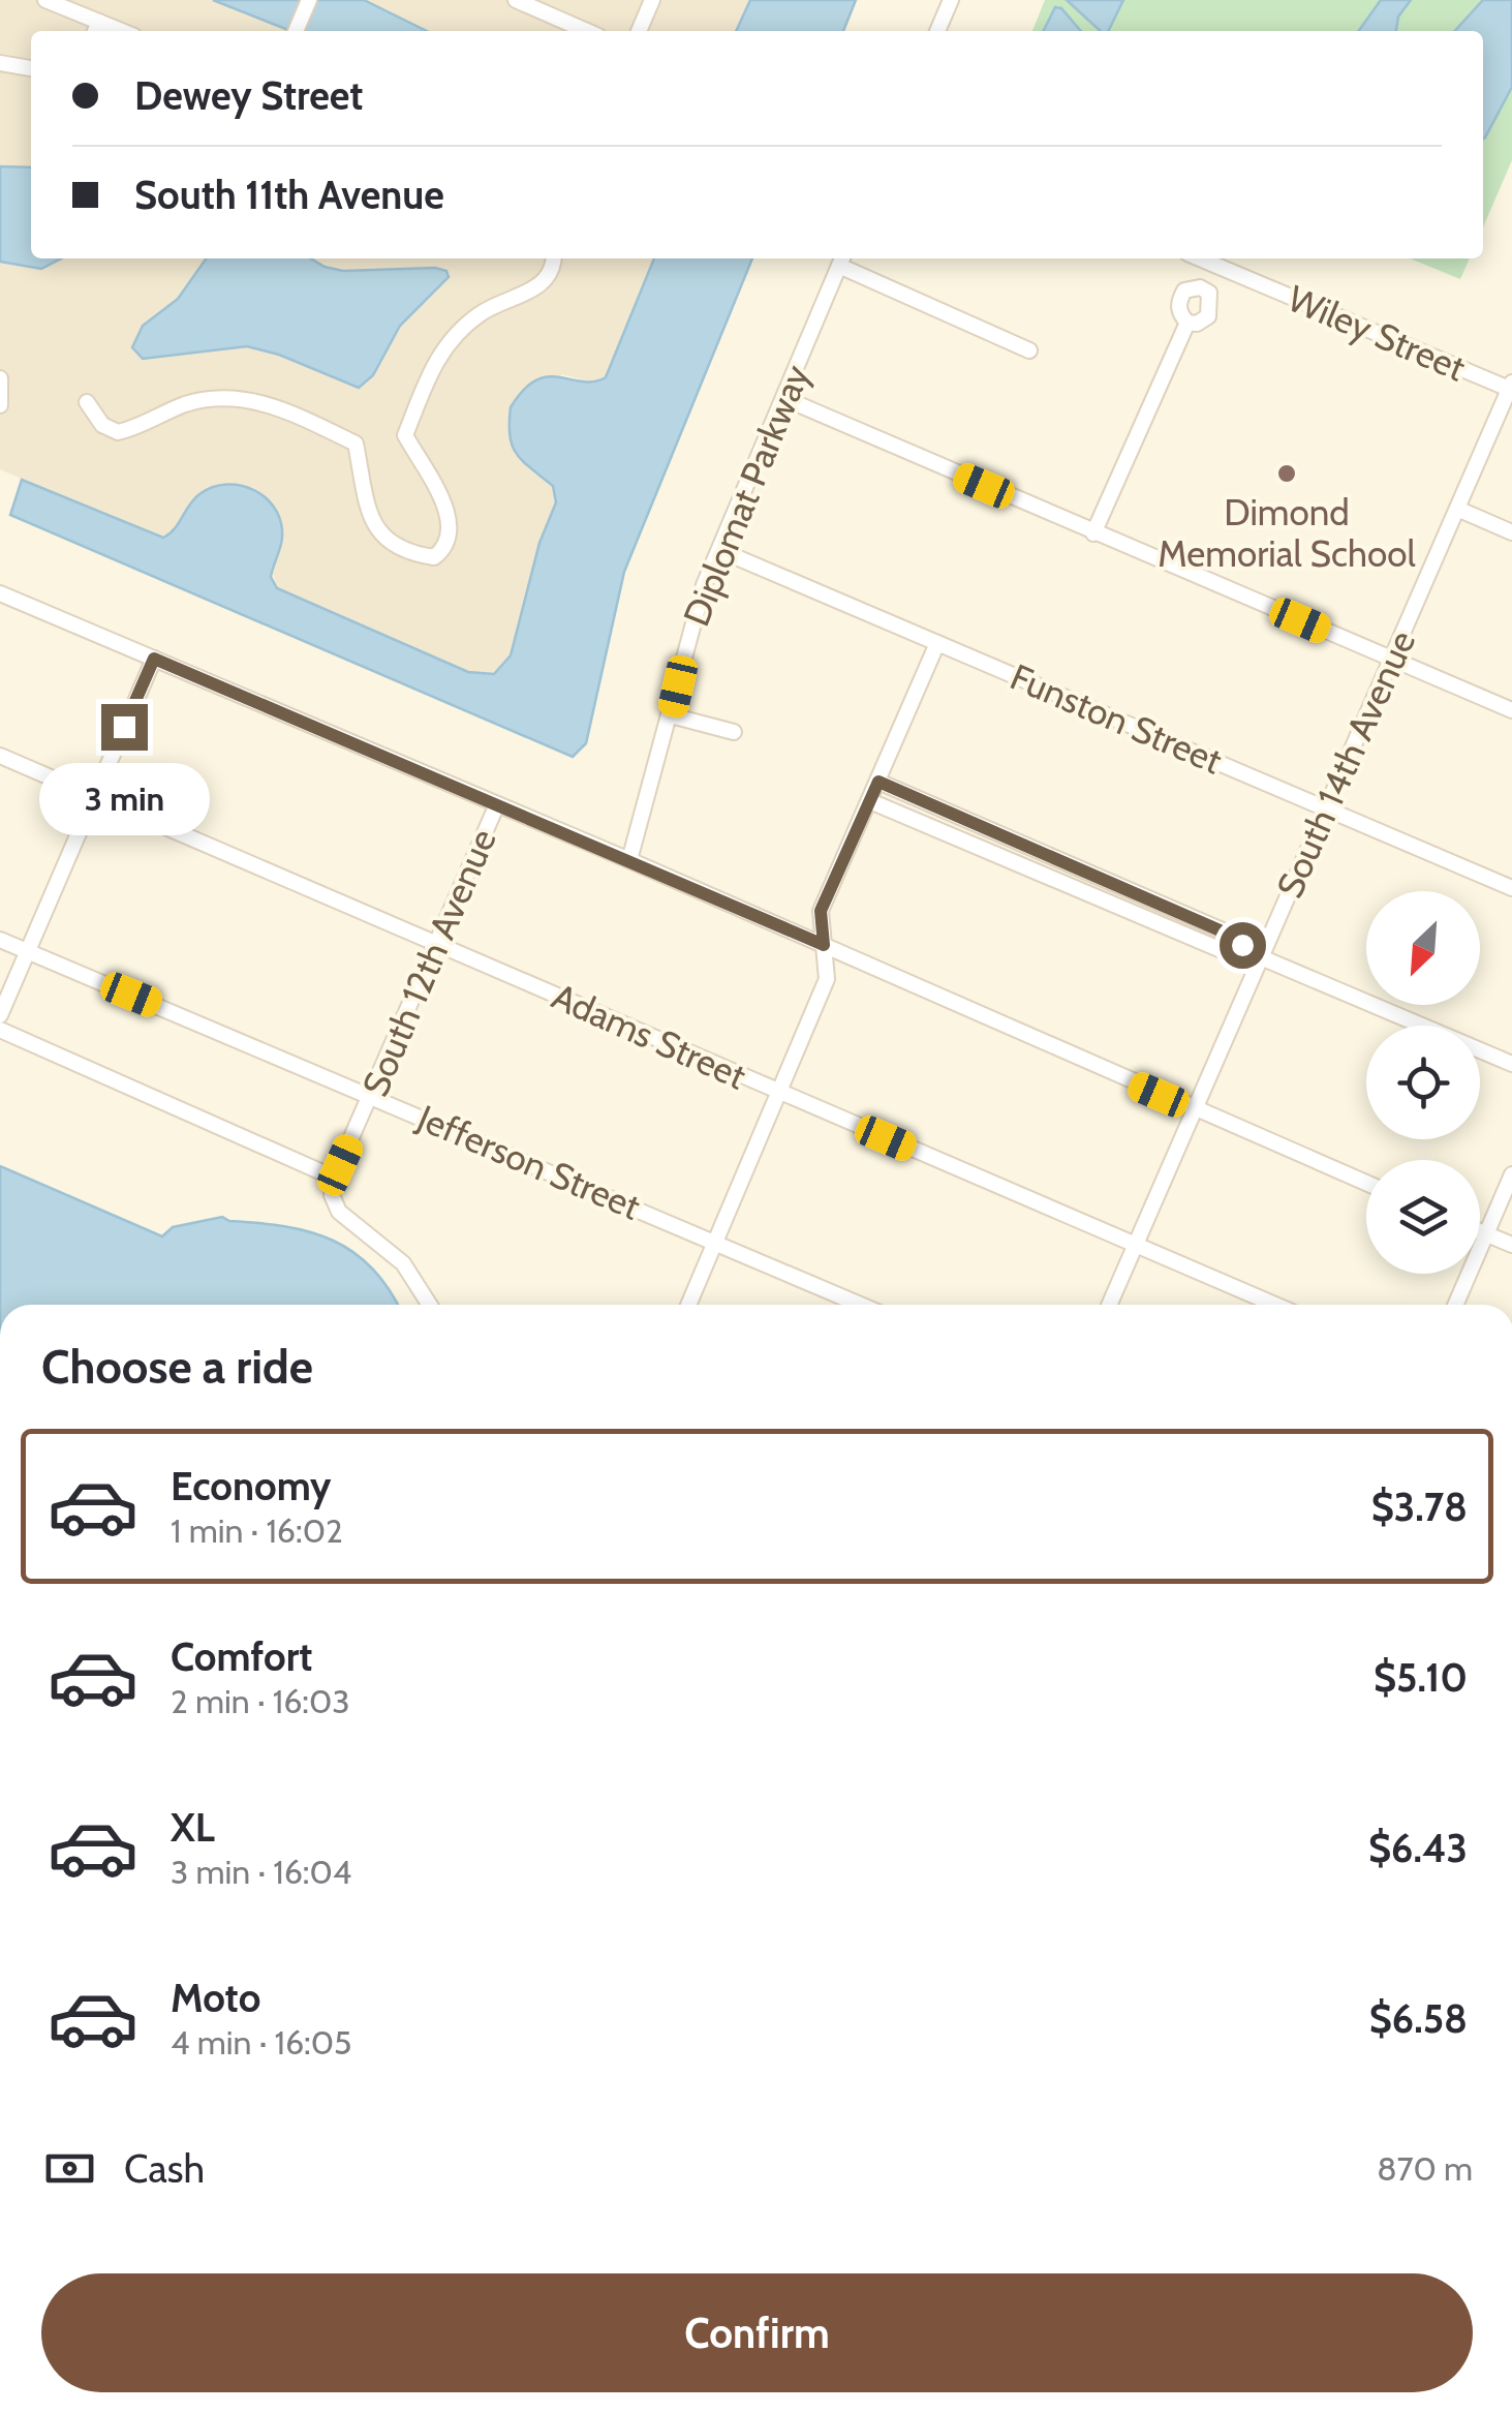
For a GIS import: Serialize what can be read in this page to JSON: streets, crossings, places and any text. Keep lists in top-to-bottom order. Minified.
{"streets":{"street":["Wiley Street","Diplomat Parkway","Funston Street","South 14th Avenue","South 12th Avenue","Adams Street","Jefferson Street"]},"crossings":[["Wiley Street","South 14th Avenue"],["Diplomat Parkway","Funston Street"],["Funston Street","South 14th Avenue"],["South 14th Avenue","Adams Street"],["South 12th Avenue","Adams Street"],["South 12th Avenue","Jefferson Street"]],"places":["Dimond Memorial School"],"north":"bottom left","page":{"banner":["Dewey Street","South 11th Avenue"],"bubble":"3 min","heading":"Choose a ride","list":[{"name":"Economy","note":"1 min · 16:02","value":"$3.78"},{"name":"Comfort","note":"2 min · 16:03","value":"$5.10"},{"name":"XL","note":"3 min · 16:04","value":"$6.43"},{"name":"Moto","note":"4 min · 16:05","value":"$6.58"}],"pay":["Cash","870 m"],"buttons":"Confirm"}}
